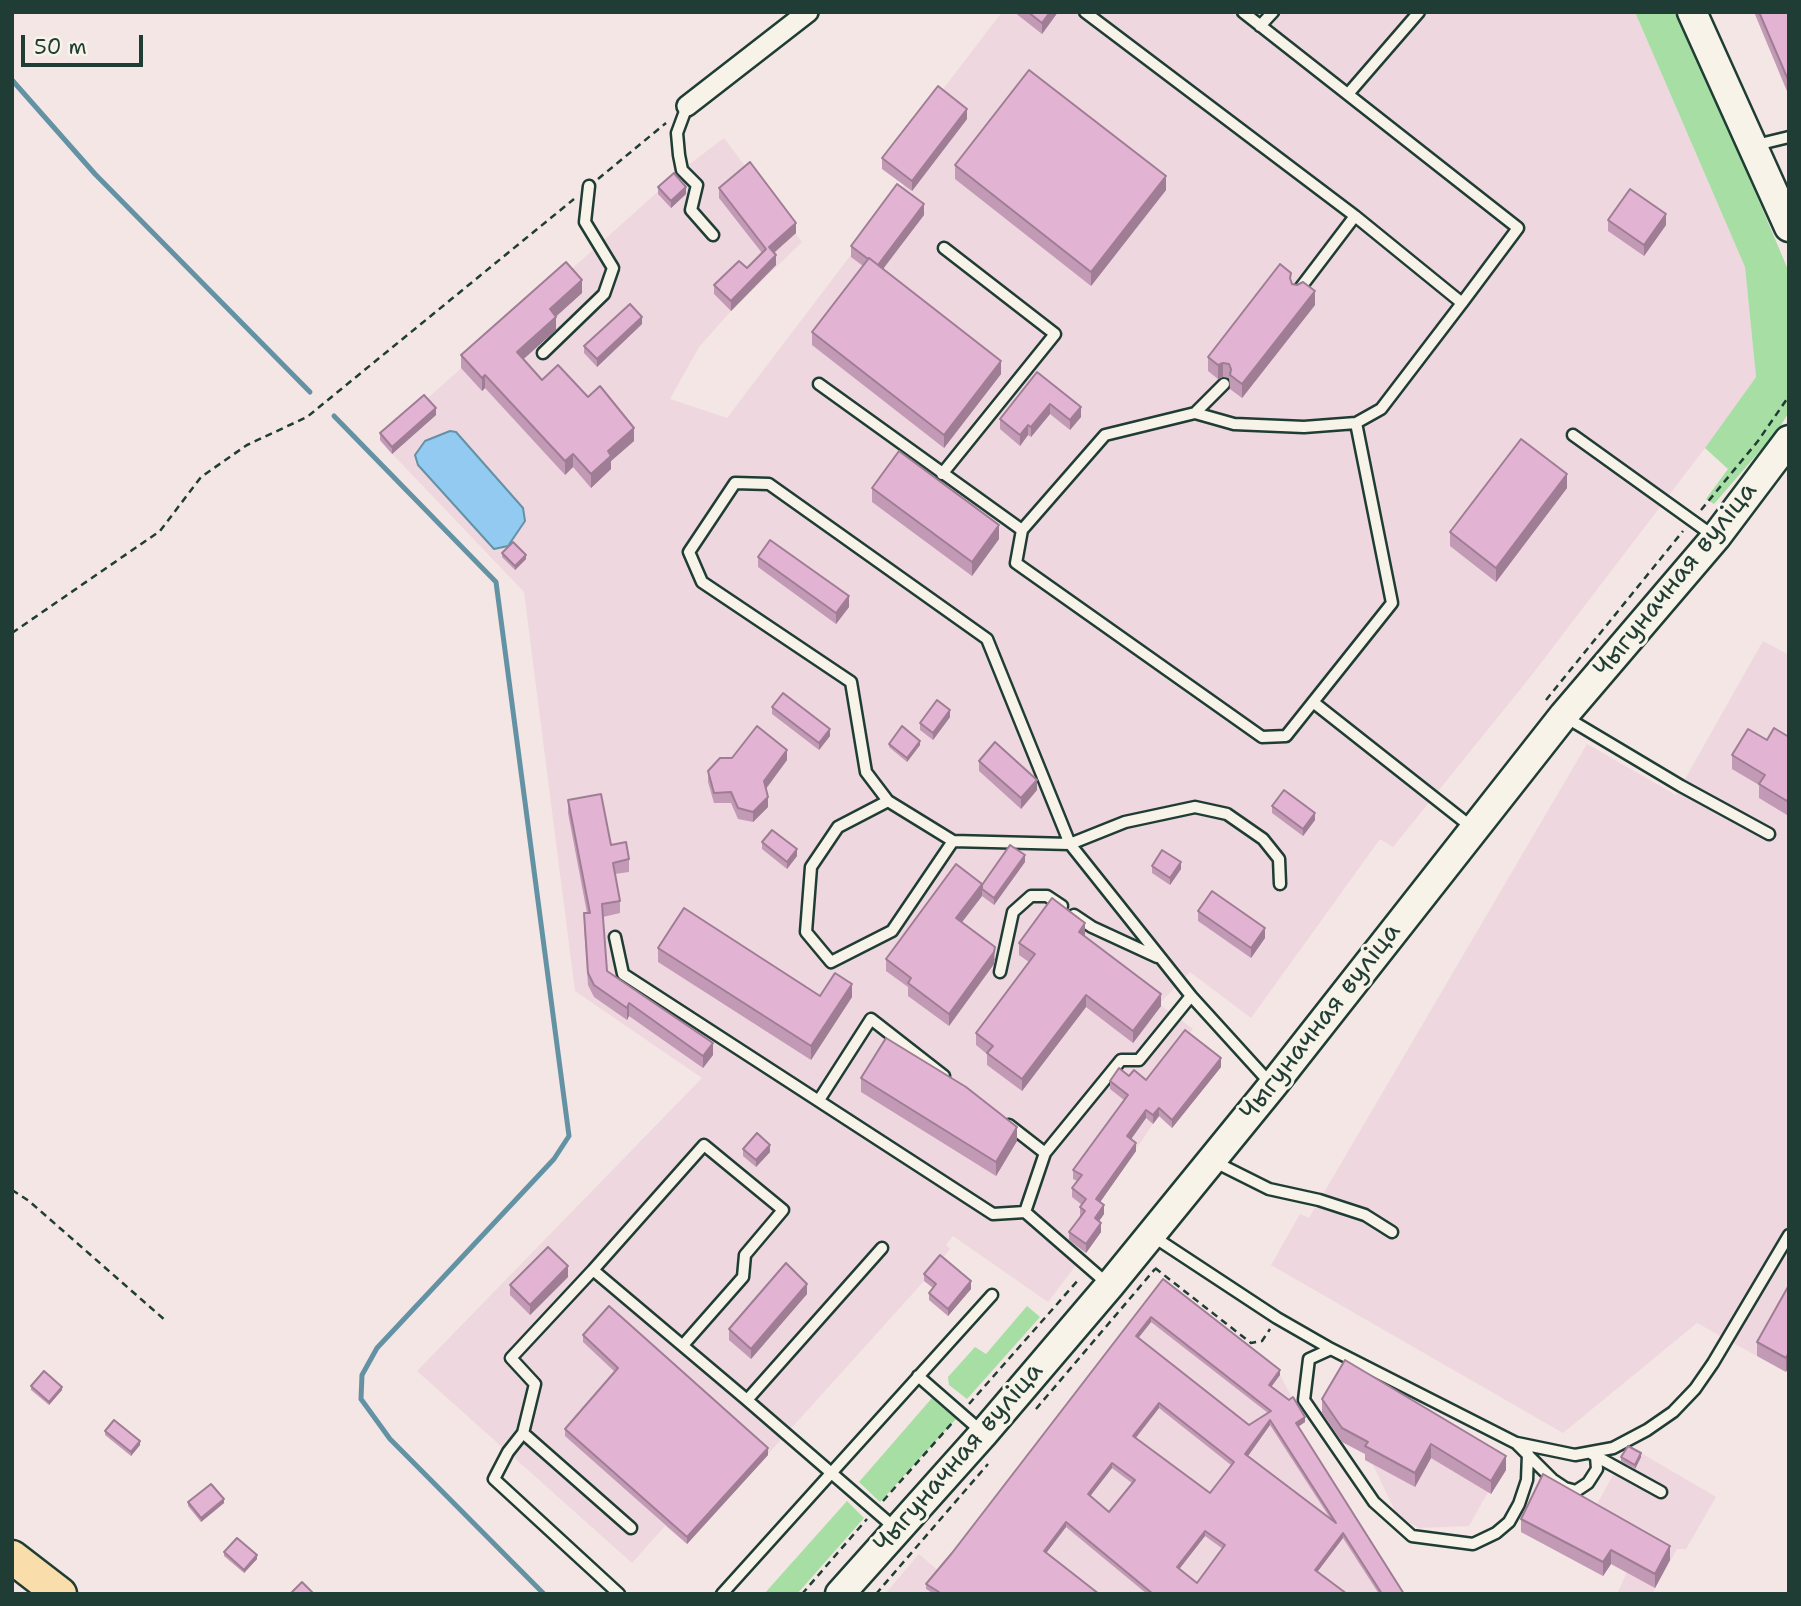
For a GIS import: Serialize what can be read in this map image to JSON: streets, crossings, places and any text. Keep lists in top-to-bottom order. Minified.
{"streets":{"street":["Чыгуначная вуліца"]},"scale_bar":"50 m"}
